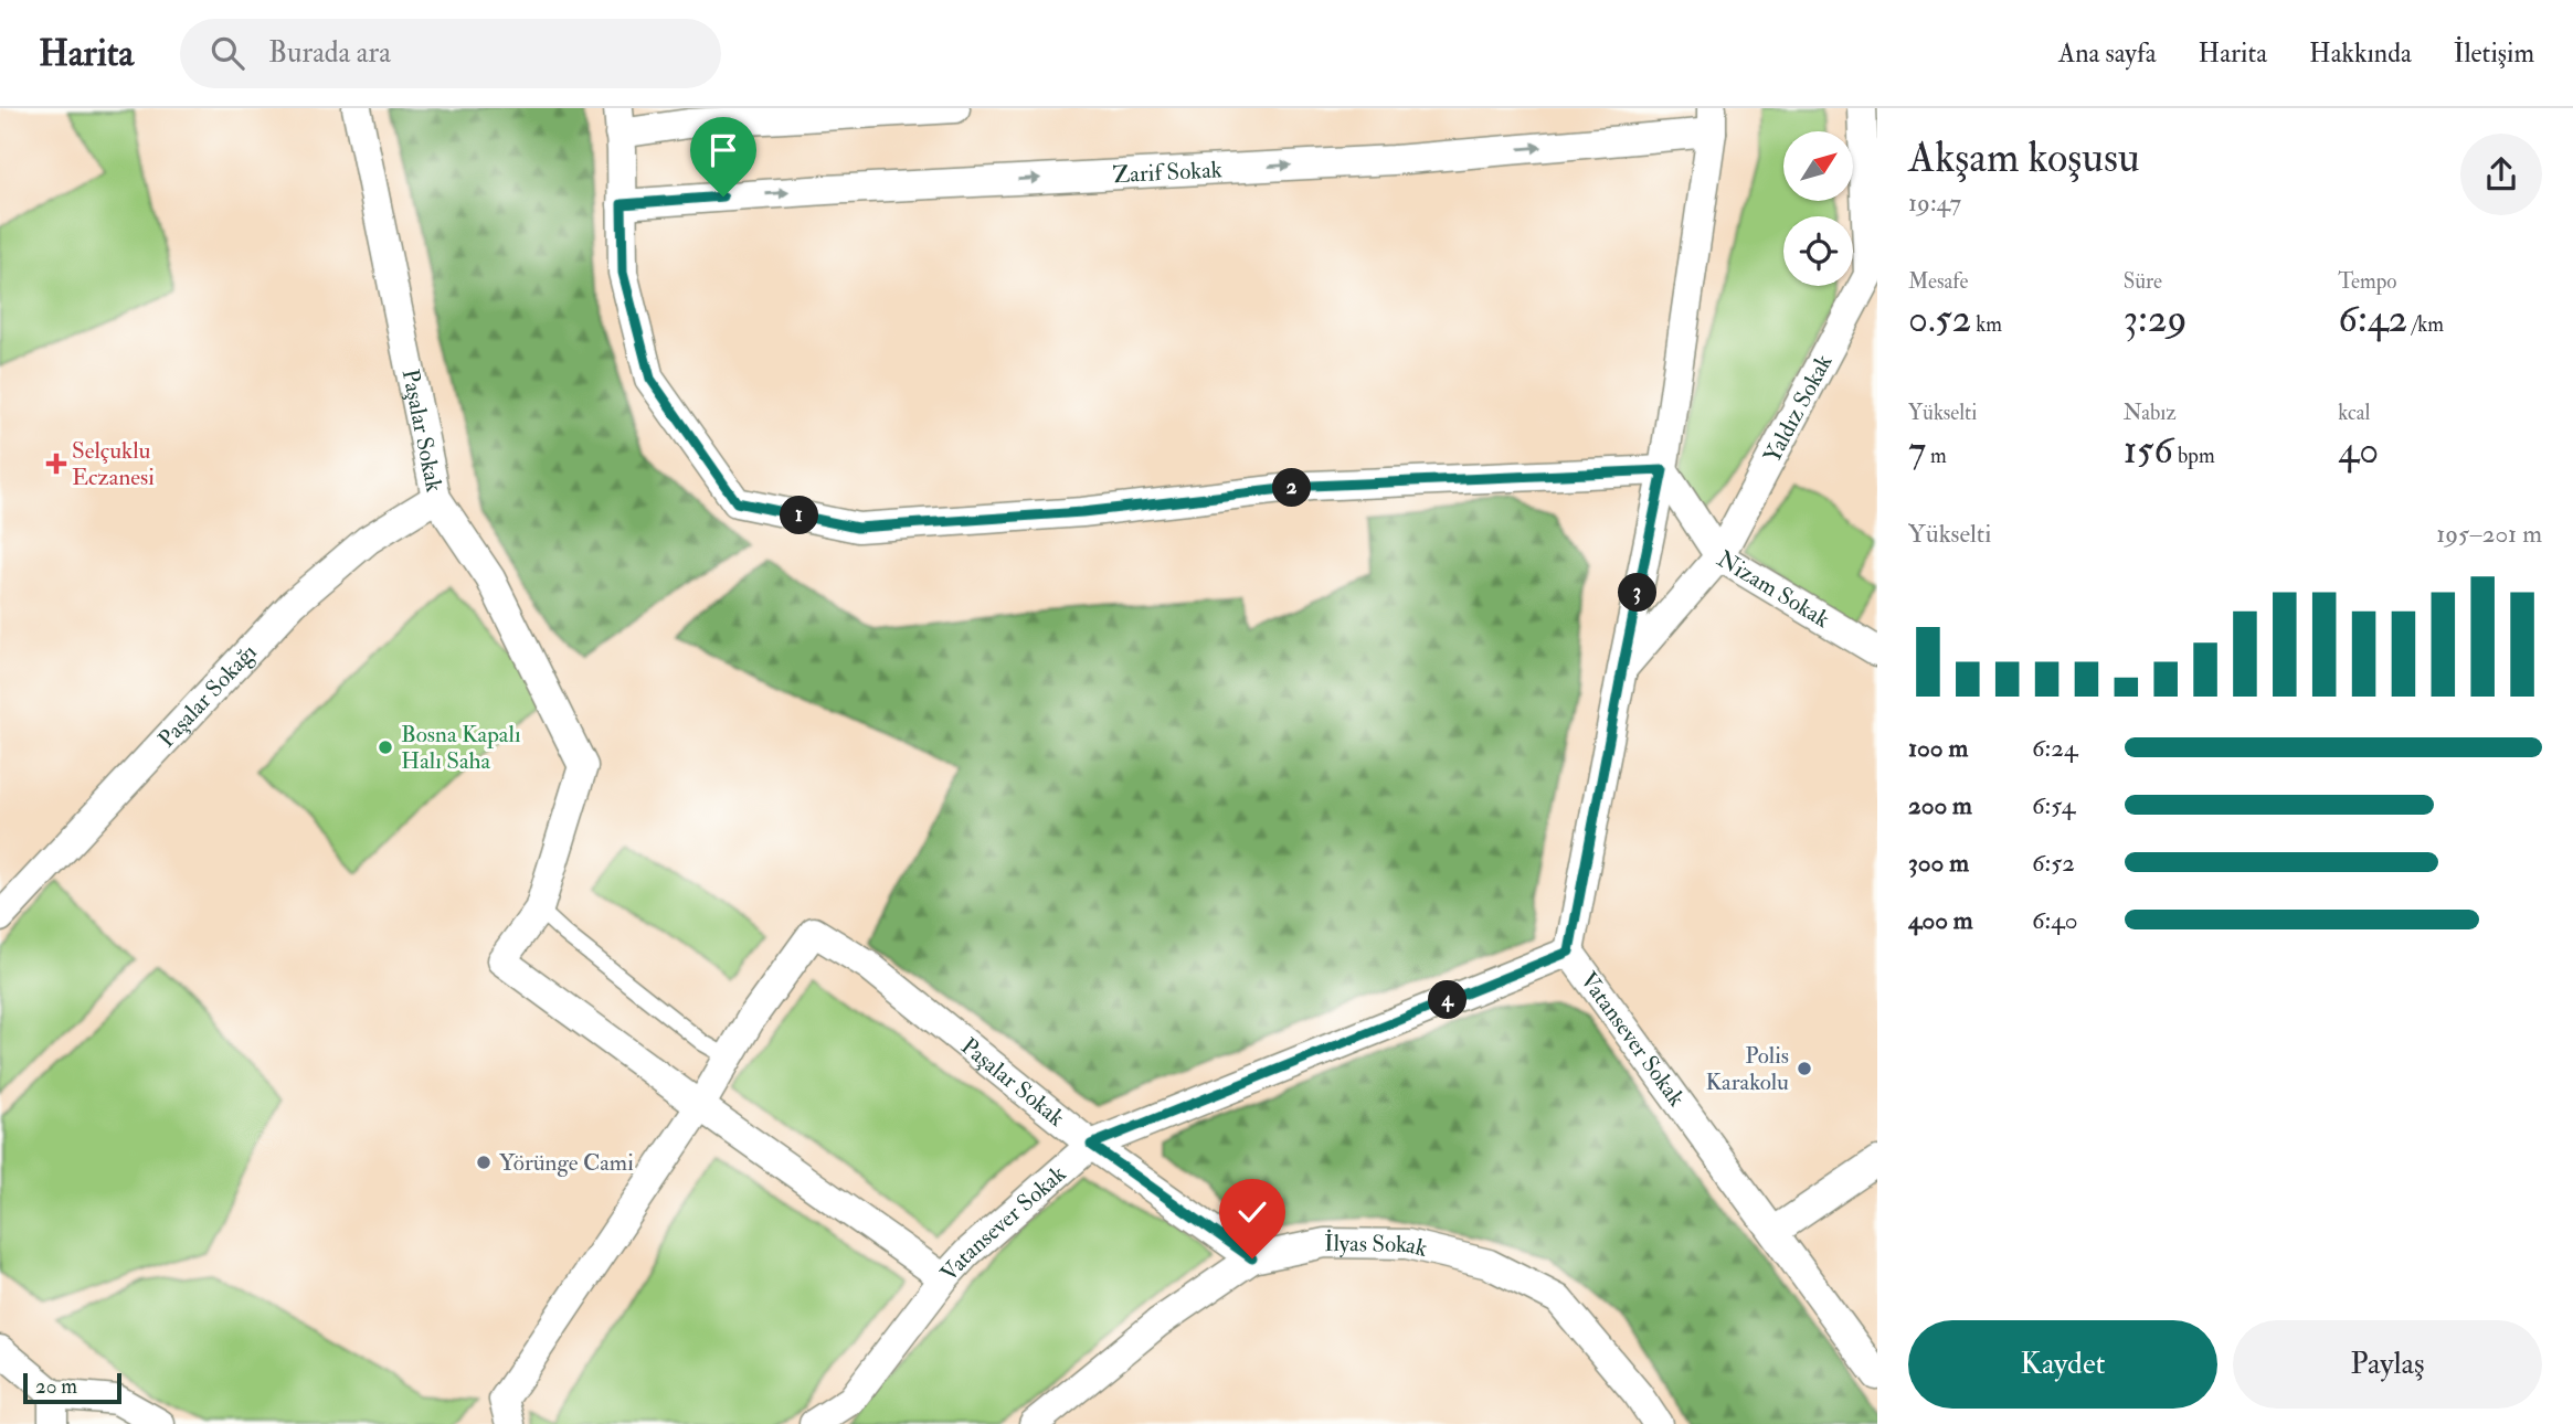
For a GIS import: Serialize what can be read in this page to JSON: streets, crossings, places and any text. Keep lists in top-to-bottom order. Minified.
{"streets":{"street":["Zarif Sokak","Yaldız Sokak","Paşalar Sokak","Nizam Sokak","Paşalar Sokağı","Vatansever Sokak","İlyas Sokak"]},"crossings":[["Zarif Sokak","Yaldız Sokak"],["Yaldız Sokak","Nizam Sokak"],["Yaldız Sokak","Vatansever Sokak"],["Paşalar Sokak","Paşalar Sokağı"],["Paşalar Sokak","Vatansever Sokak"],["Paşalar Sokak","İlyas Sokak"]],"places":{"health":["Selçuklu Eczanesi"],"other":["Bosna Kapalı Halı Saha","Polis Karakolu","Yörünge Cami"]},"scale_bar":"20 m","north":"top right","page":{"header":"Harita","search":"Burada ara","nav":["Ana sayfa","Harita","Hakkında","İletişim"],"heading":["Akşam koşusu","19:47"],"stats":[["Mesafe","0.52 km"],["Süre","3:29"],["Tempo","6:42 /km"],["Yükselti","7 m"],["Nabız","156 bpm"],["kcal","40"]],"pins":["2","1","3","4"],"chart":["Yükselti","195–201 m"],"list":[{"name":"100 m","note":"6:24"},{"name":"200 m","note":"6:54"},{"name":"300 m","note":"6:52"},{"name":"400 m","note":"6:40"}],"buttons":["Kaydet","Paylaş"],"scale":"20 m"}}
